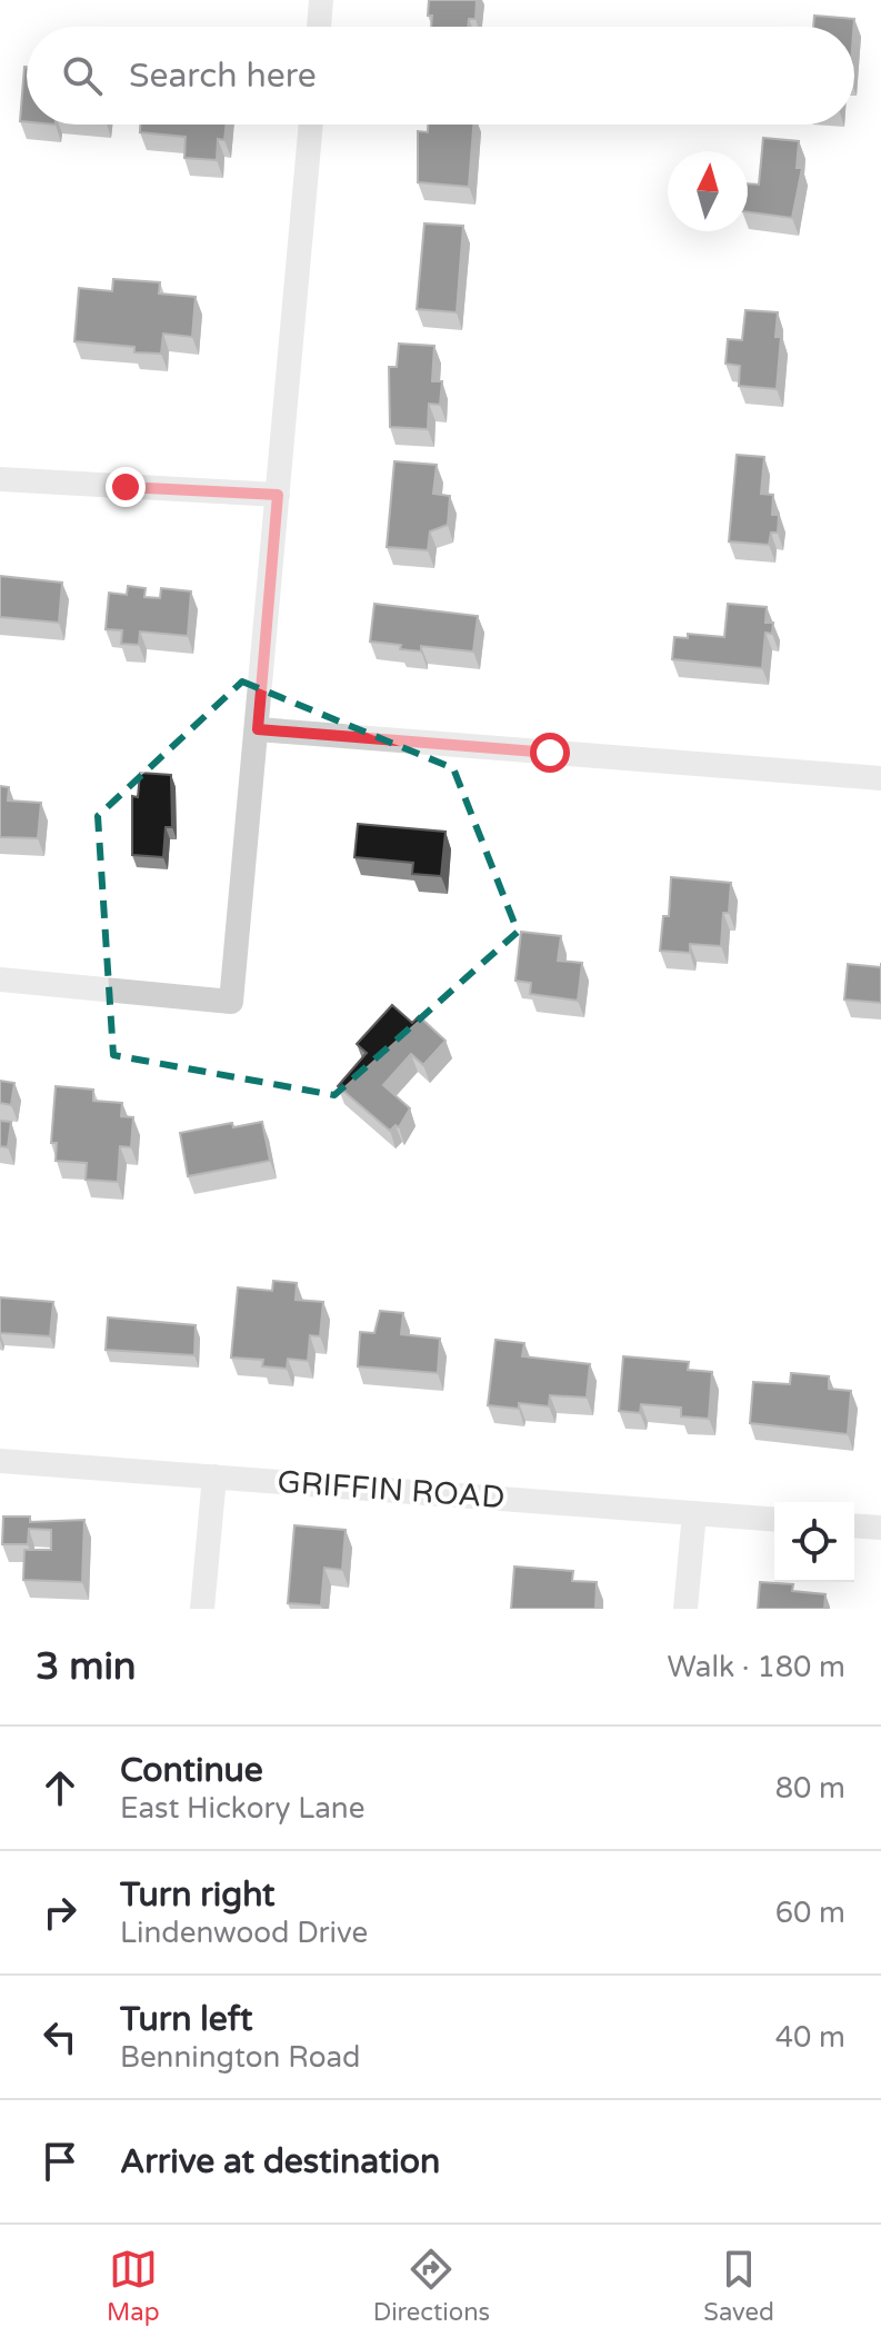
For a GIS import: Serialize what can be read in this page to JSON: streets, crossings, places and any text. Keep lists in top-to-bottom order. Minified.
{"streets":{"street":["GRIFFIN ROAD"]},"north":"top","page":{"search":"Search here","heading":["3 min","Walk · 180 m"],"list":[["Continue","East Hickory Lane","80 m"],["Turn right","Lindenwood Drive","60 m"],["Turn left","Bennington Road","40 m"],"Arrive at destination"],"nav":["Map","Directions","Saved"]}}
